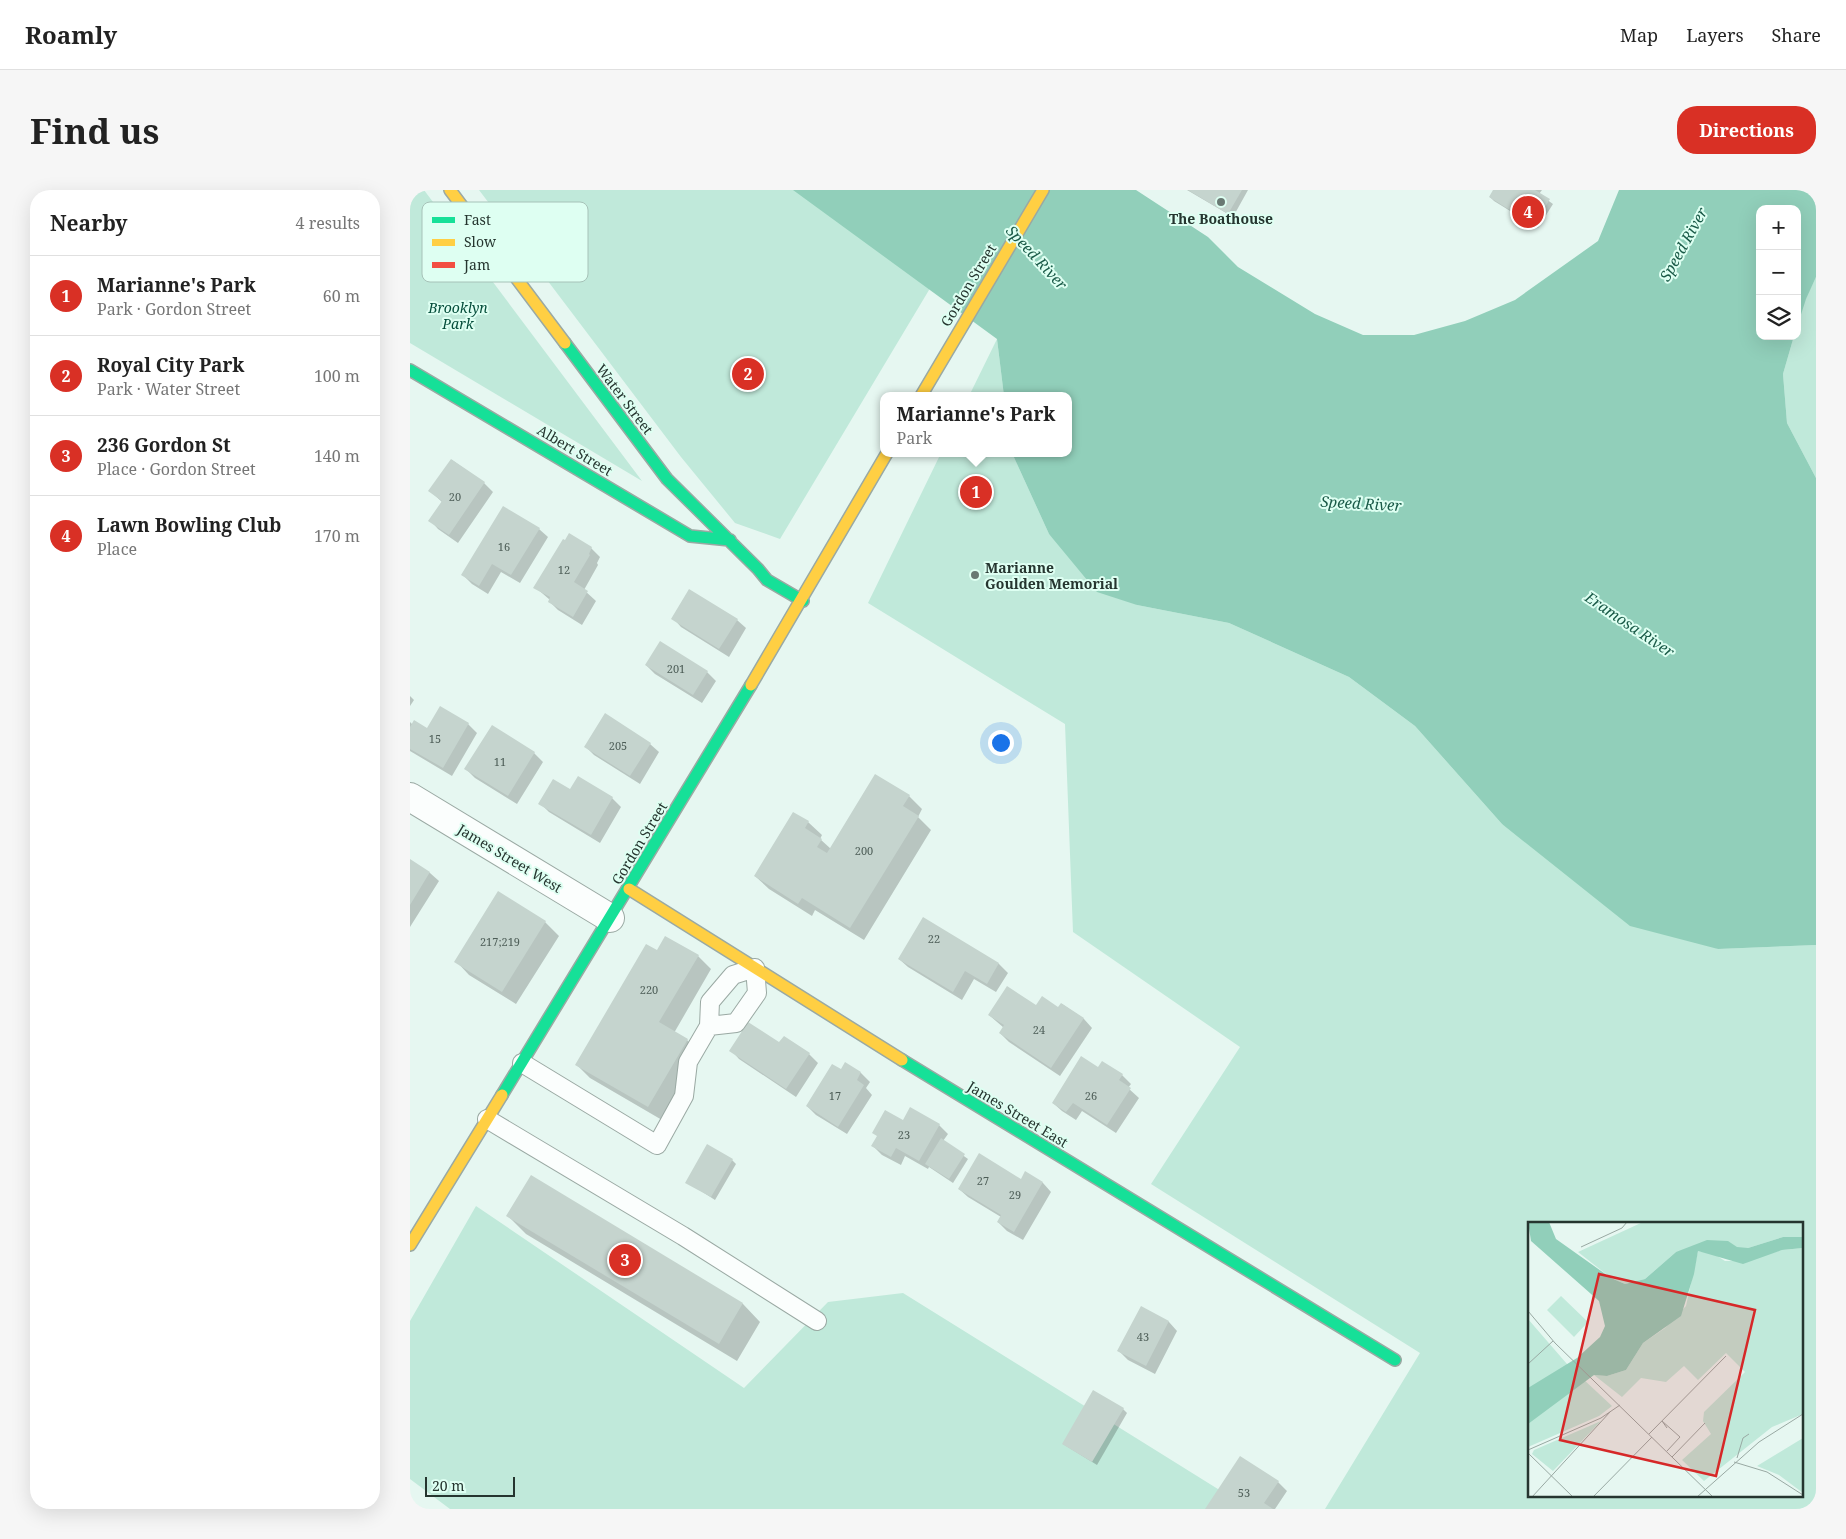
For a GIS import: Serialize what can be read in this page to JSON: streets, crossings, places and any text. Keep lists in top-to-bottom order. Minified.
{"streets":{"street":["Gordon Street","Water Street","Albert Street","James Street West","James Street East"]},"crossings":[["Gordon Street","Water Street"],["Gordon Street","James Street West"],["Gordon Street","James Street East"],["Water Street","Albert Street"]],"water":["Speed River","Eramosa River"],"parks":["Brooklyn Park"],"places":["The Boathouse","Marianne Goulden Memorial"],"house_numbers":["20","16","12","201","15","205","11","200","22","217;219","220","24","17","26","23","27","29","43","53"],"legend":["Fast","Slow","Jam"],"scale_bar":"20 m","page":{"header":"Roamly","nav":["Map","Layers","Share"],"buttons":"Directions","title":"Find us","heading":["Nearby","4 results"],"pins":["4","2","1","3"],"map_buttons":["+","−"],"list":[{"mark":"1","name":"Marianne's Park","note":"Park · Gordon Street","value":"60 m"},{"mark":"2","name":"Royal City Park","note":"Park · Water Street","value":"100 m"},{"mark":"3","name":"236 Gordon St","note":"Place · Gordon Street","value":"140 m"},{"mark":"4","name":"Lawn Bowling Club","note":"Place","value":"170 m"}],"popup":["Marianne's Park","Park"],"scale":"20 m"}}
